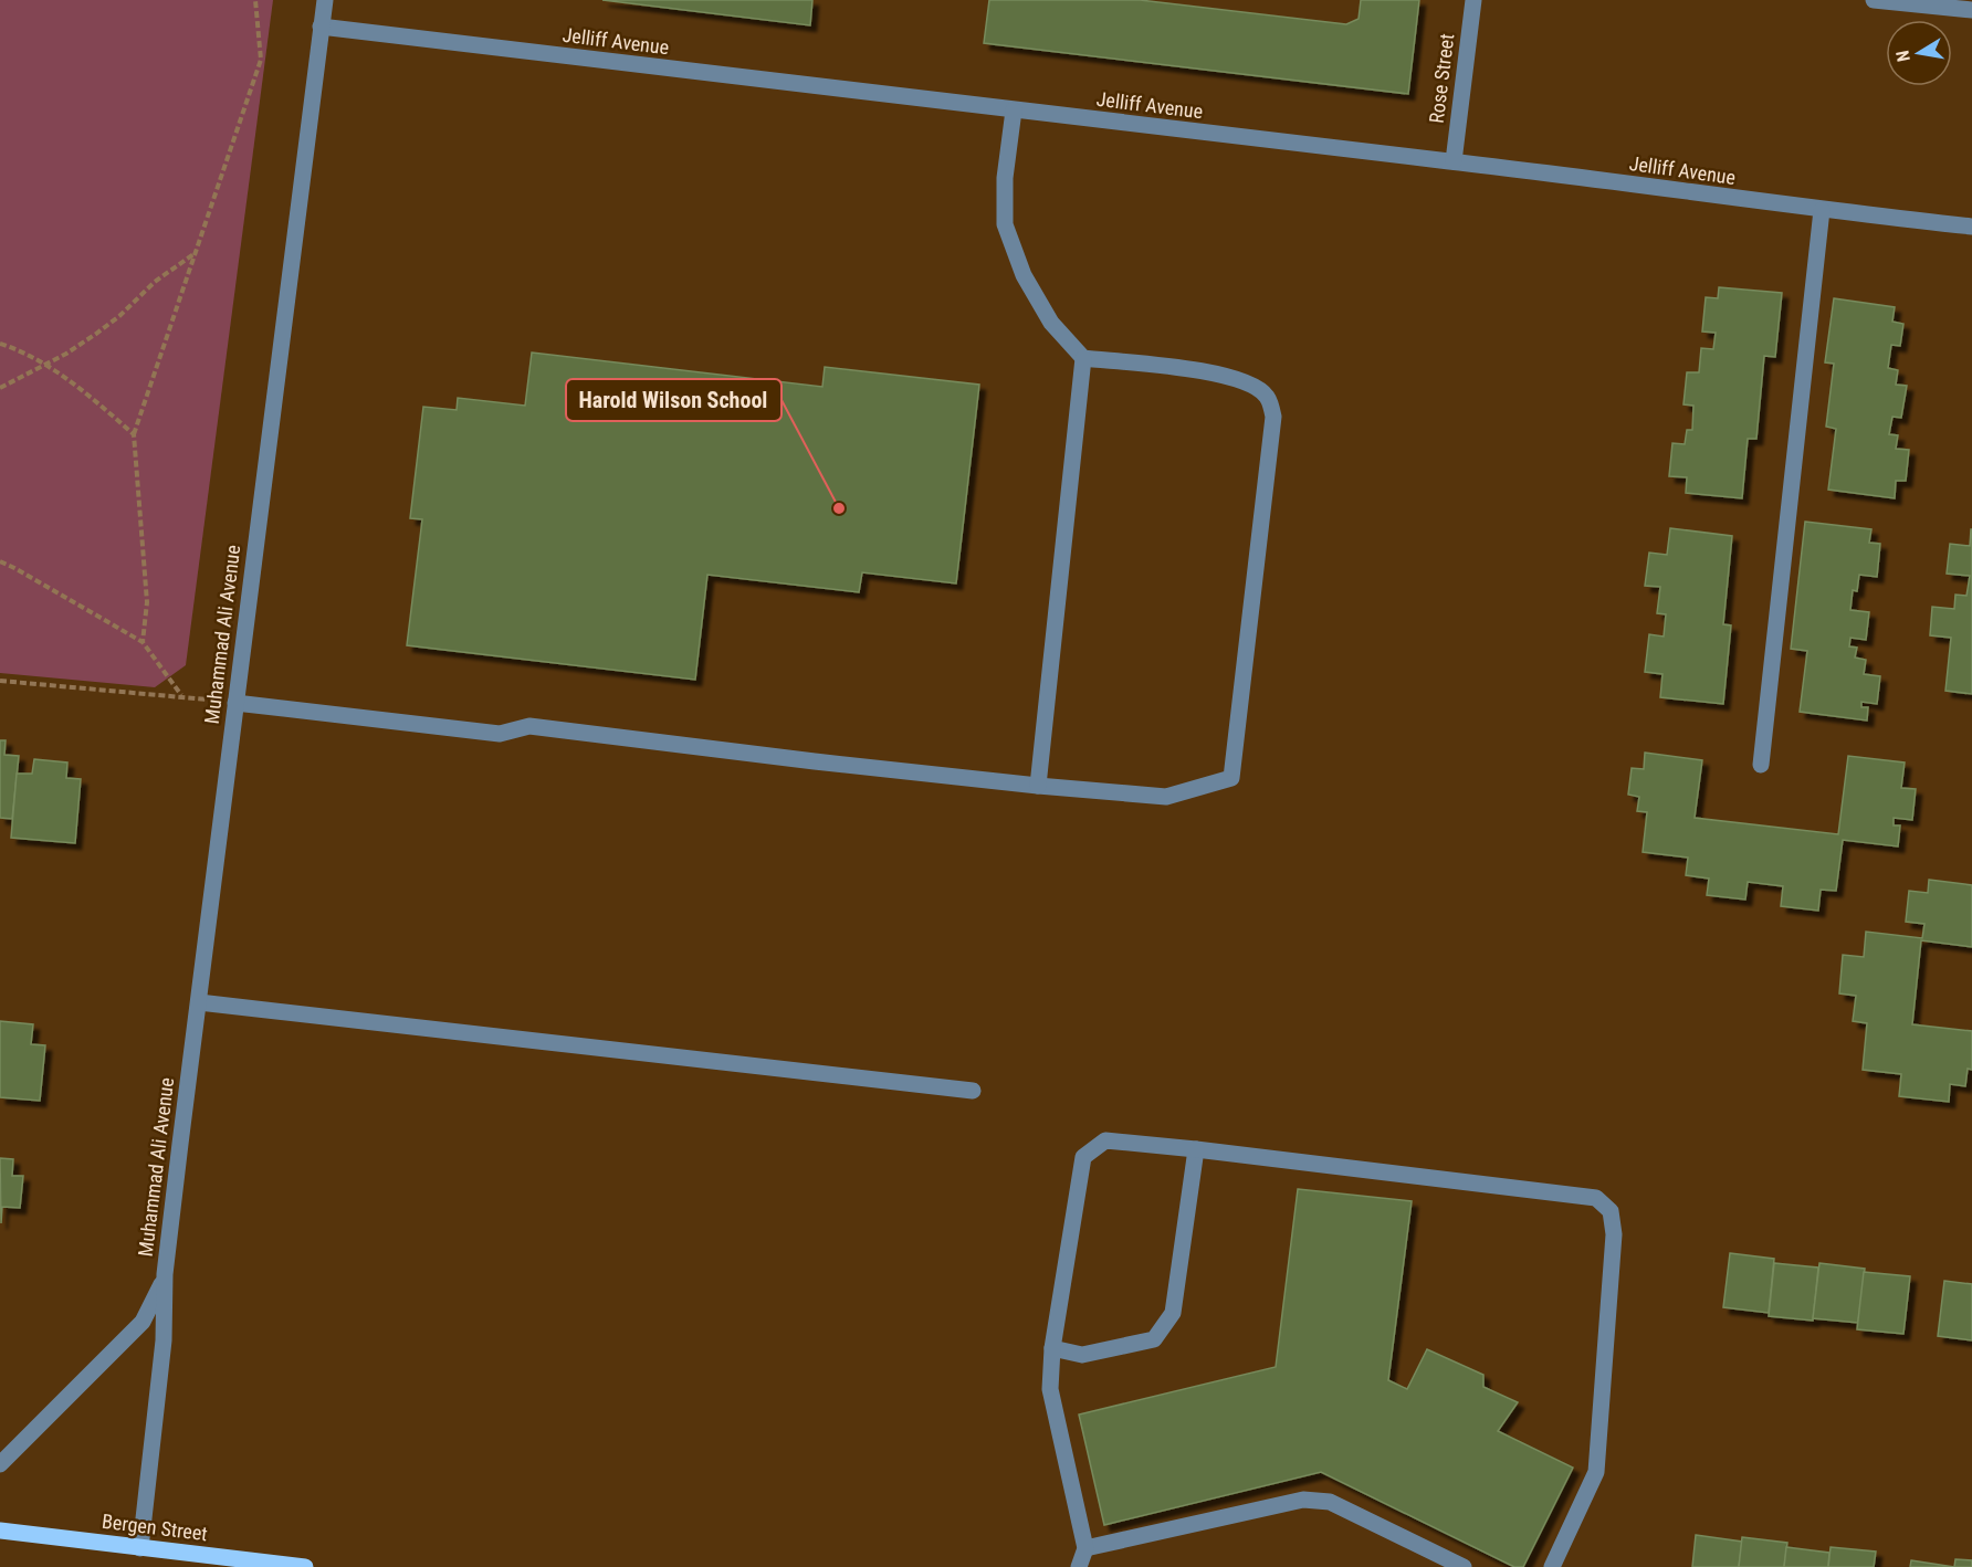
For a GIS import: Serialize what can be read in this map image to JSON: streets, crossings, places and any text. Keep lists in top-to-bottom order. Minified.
{"streets":{"main road":["Bergen Street"],"street":["Jelliff Avenue","Rose Street","Muhammad Ali Avenue"]},"crossings":[["Jelliff Avenue","Rose Street"],["Jelliff Avenue","Muhammad Ali Avenue"],["Muhammad Ali Avenue","Bergen Street"]],"places":["Harold Wilson School"],"north":"left"}
